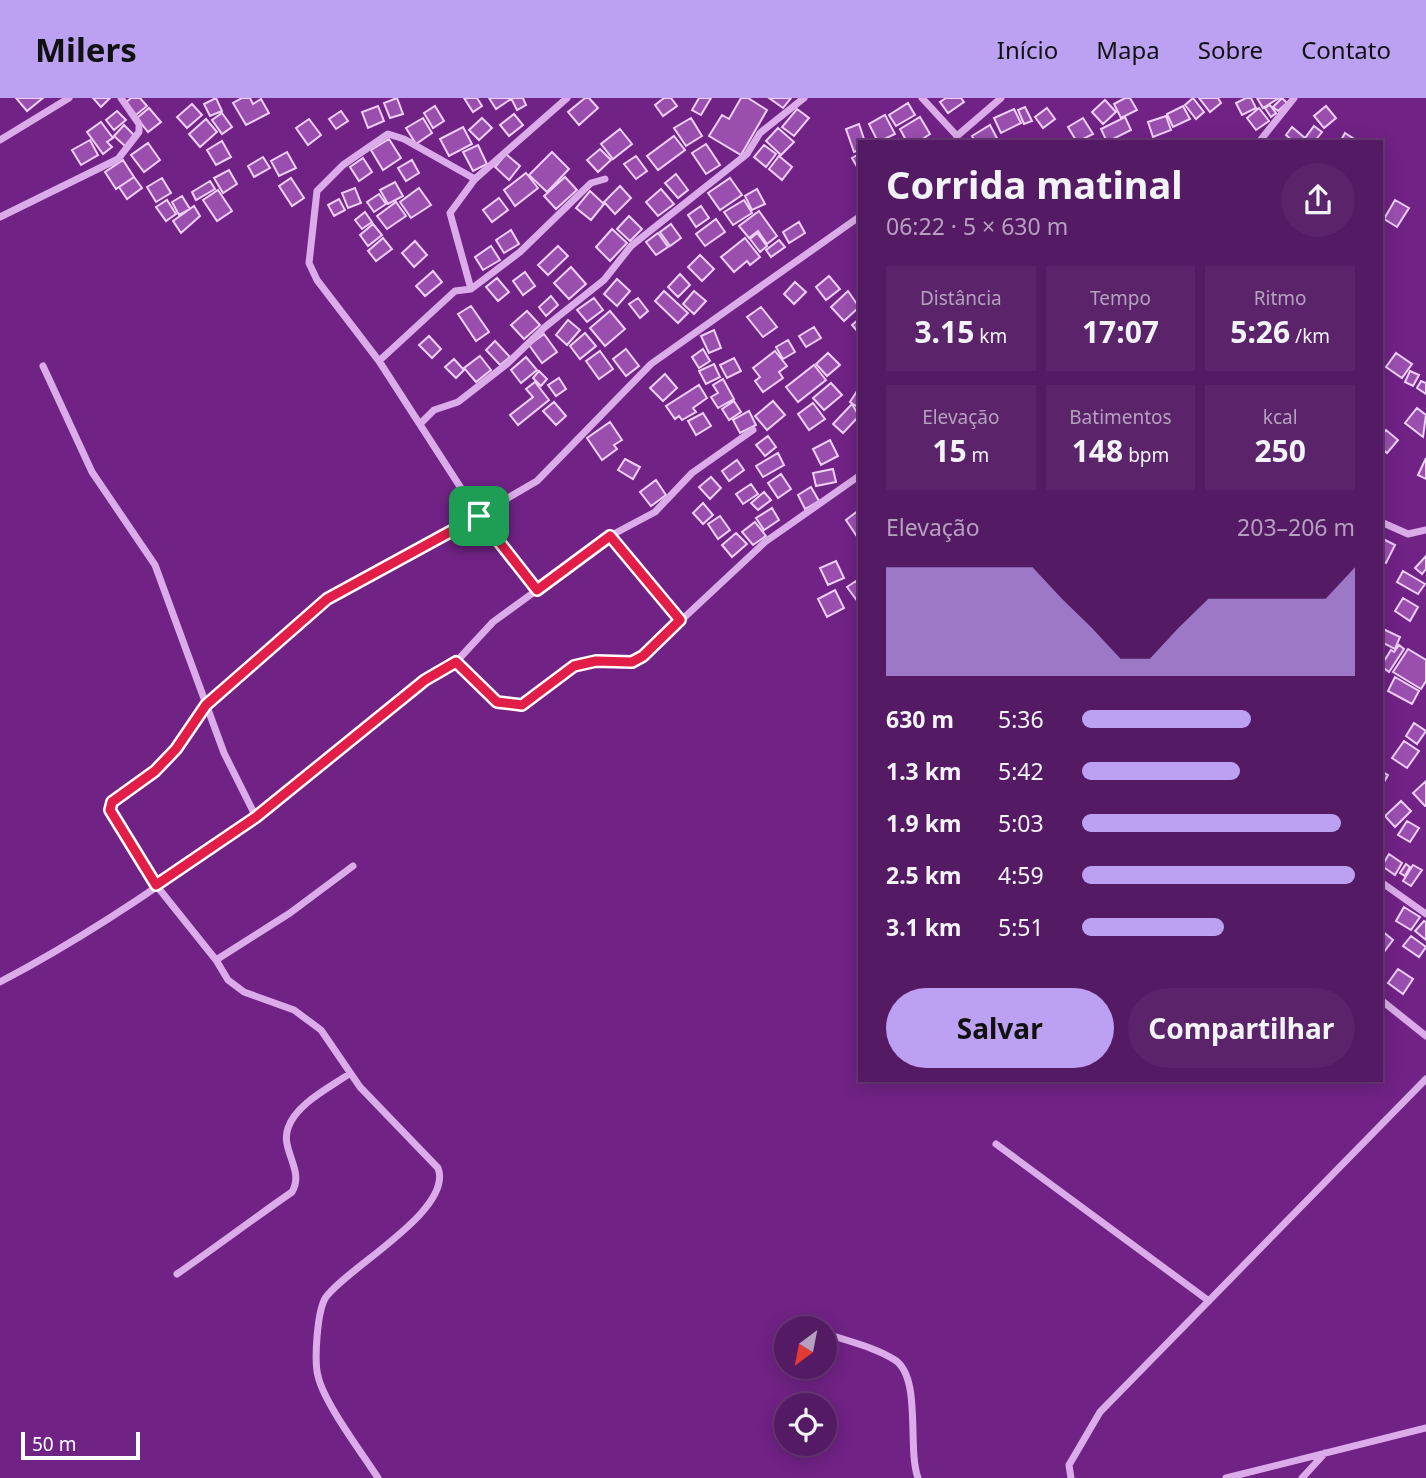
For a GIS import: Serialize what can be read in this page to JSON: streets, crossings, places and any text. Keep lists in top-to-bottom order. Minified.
{"scale_bar":"50 m","north":"bottom left","page":{"header":"Milers","nav":["Início","Mapa","Sobre","Contato"],"heading":["Corrida matinal","06:22 · 5 × 630 m"],"stats":[["Distância","3.15 km"],["Tempo","17:07"],["Ritmo","5:26 /km"],["Elevação","15 m"],["Batimentos","148 bpm"],["kcal","250"]],"chart":["Elevação","203–206 m"],"list":[{"name":"630 m","note":"5:36"},{"name":"1.3 km","note":"5:42"},{"name":"1.9 km","note":"5:03"},{"name":"2.5 km","note":"4:59"},{"name":"3.1 km","note":"5:51"}],"buttons":["Salvar","Compartilhar"],"scale":"50 m"}}
